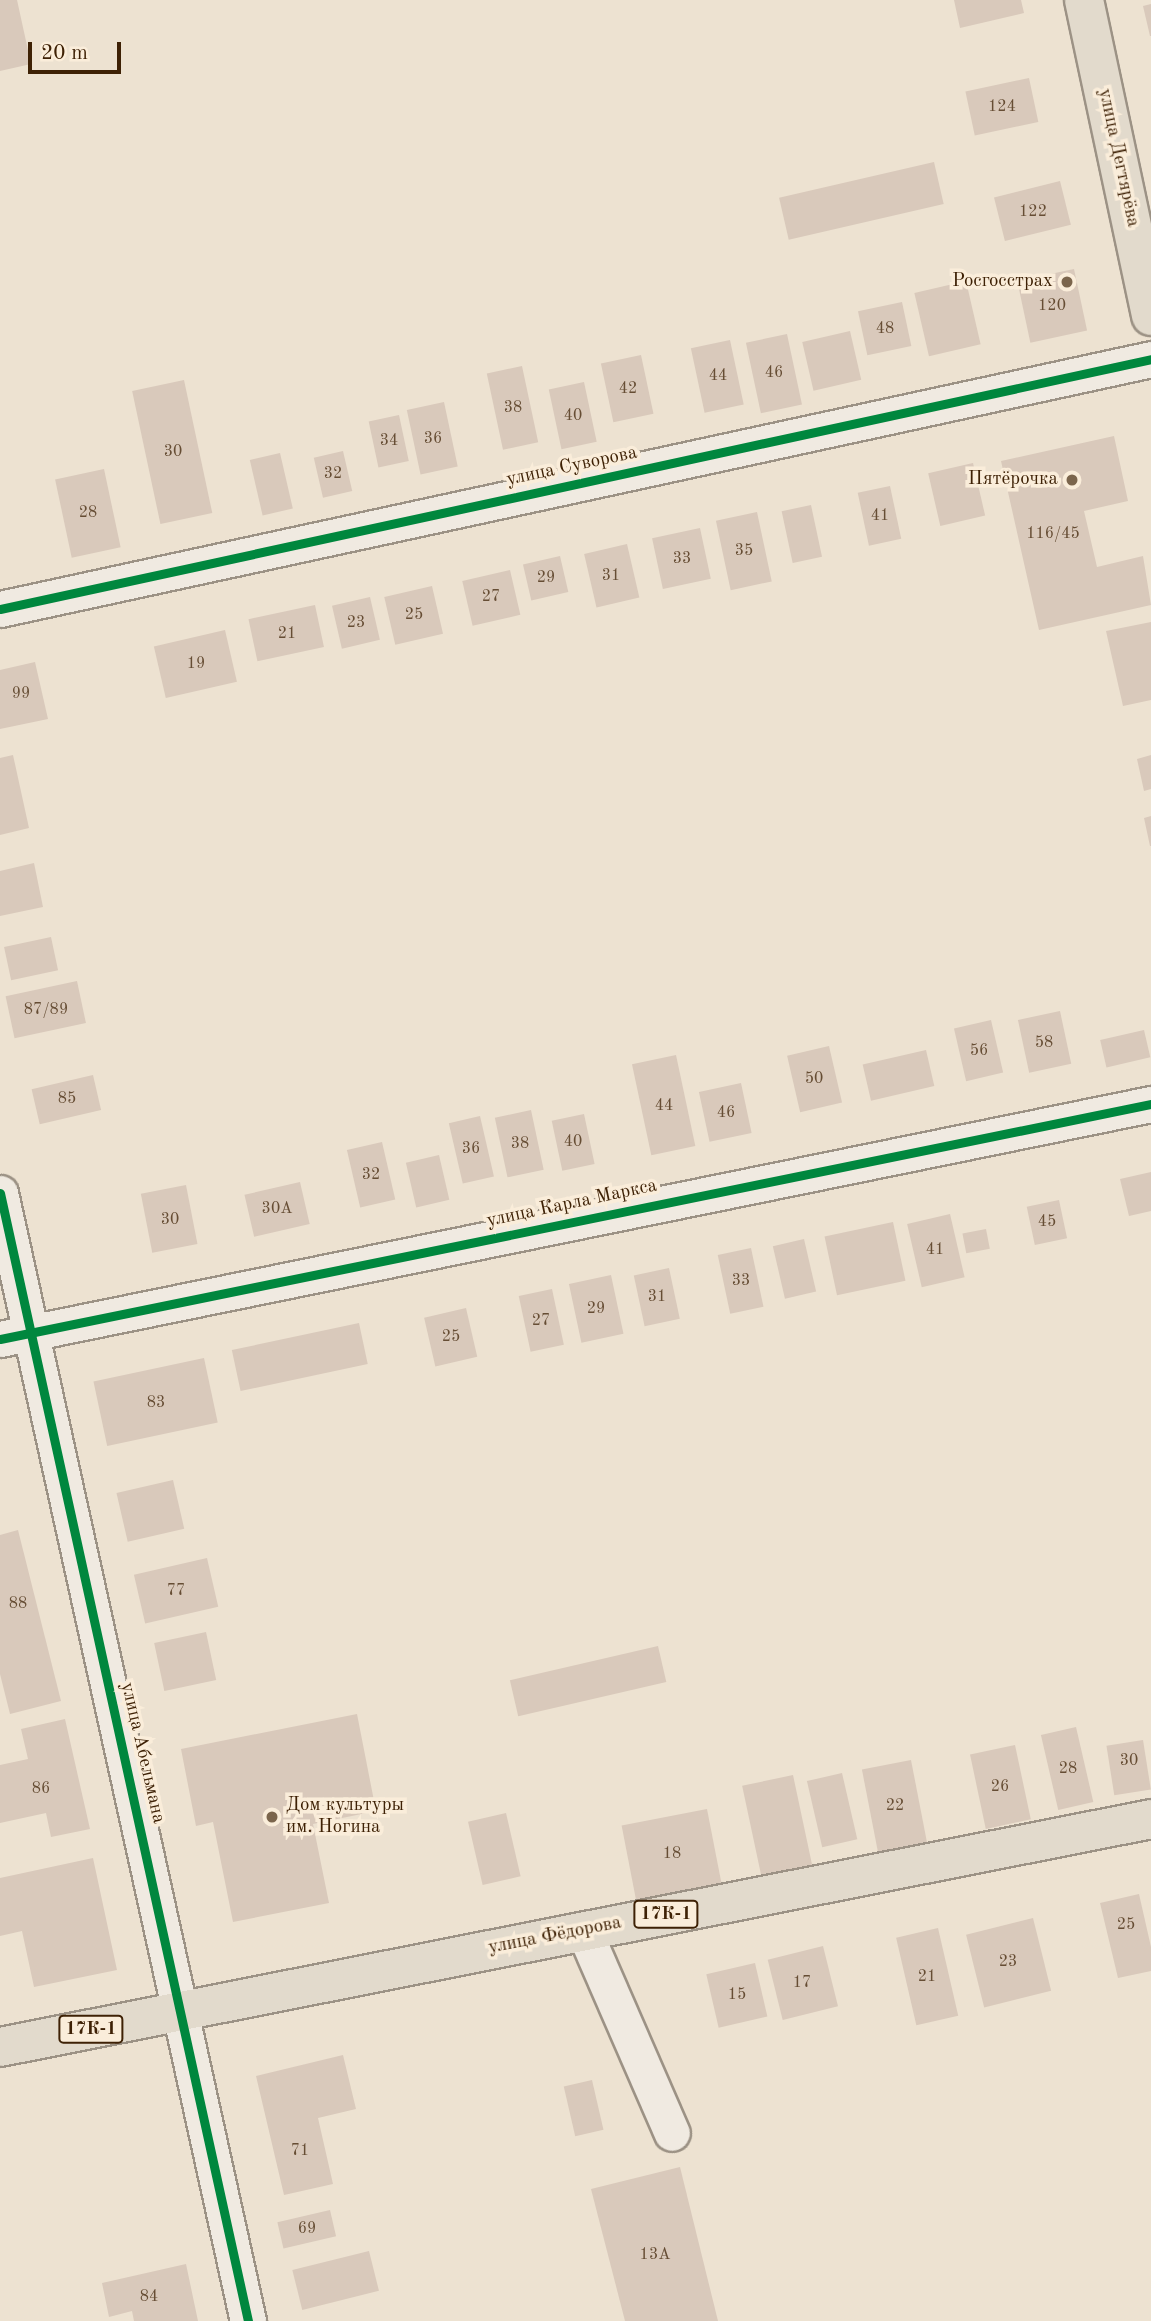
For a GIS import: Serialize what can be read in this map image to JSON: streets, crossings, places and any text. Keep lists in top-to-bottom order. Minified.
{"streets":{"main road":["улица Дегтярёва","17К-1","улица Фёдорова"],"street":["улица Суворова","улица Карла Маркса","улица Абельмана"]},"crossings":[["улица Карла Маркса","улица Абельмана"],["улица Абельмана","улица Фёдорова"]],"places":["Росгосстрах","Пятёрочка","Дом культуры им. Ногина"],"house_numbers":["124","122","120","48","46","44","42","38","40","36","34","30","32","28","41","116/45","35","33","31","29","27","25","23","21","19","99","87/89","58","56","50","85","44","46","40","38","36","32","30А","30","45","41","33","31","29","27","25","83","77","88","30","28","26","86","22","18","25","23","21","17","15","71","69","13А","84"],"scale_bar":"20 m"}
